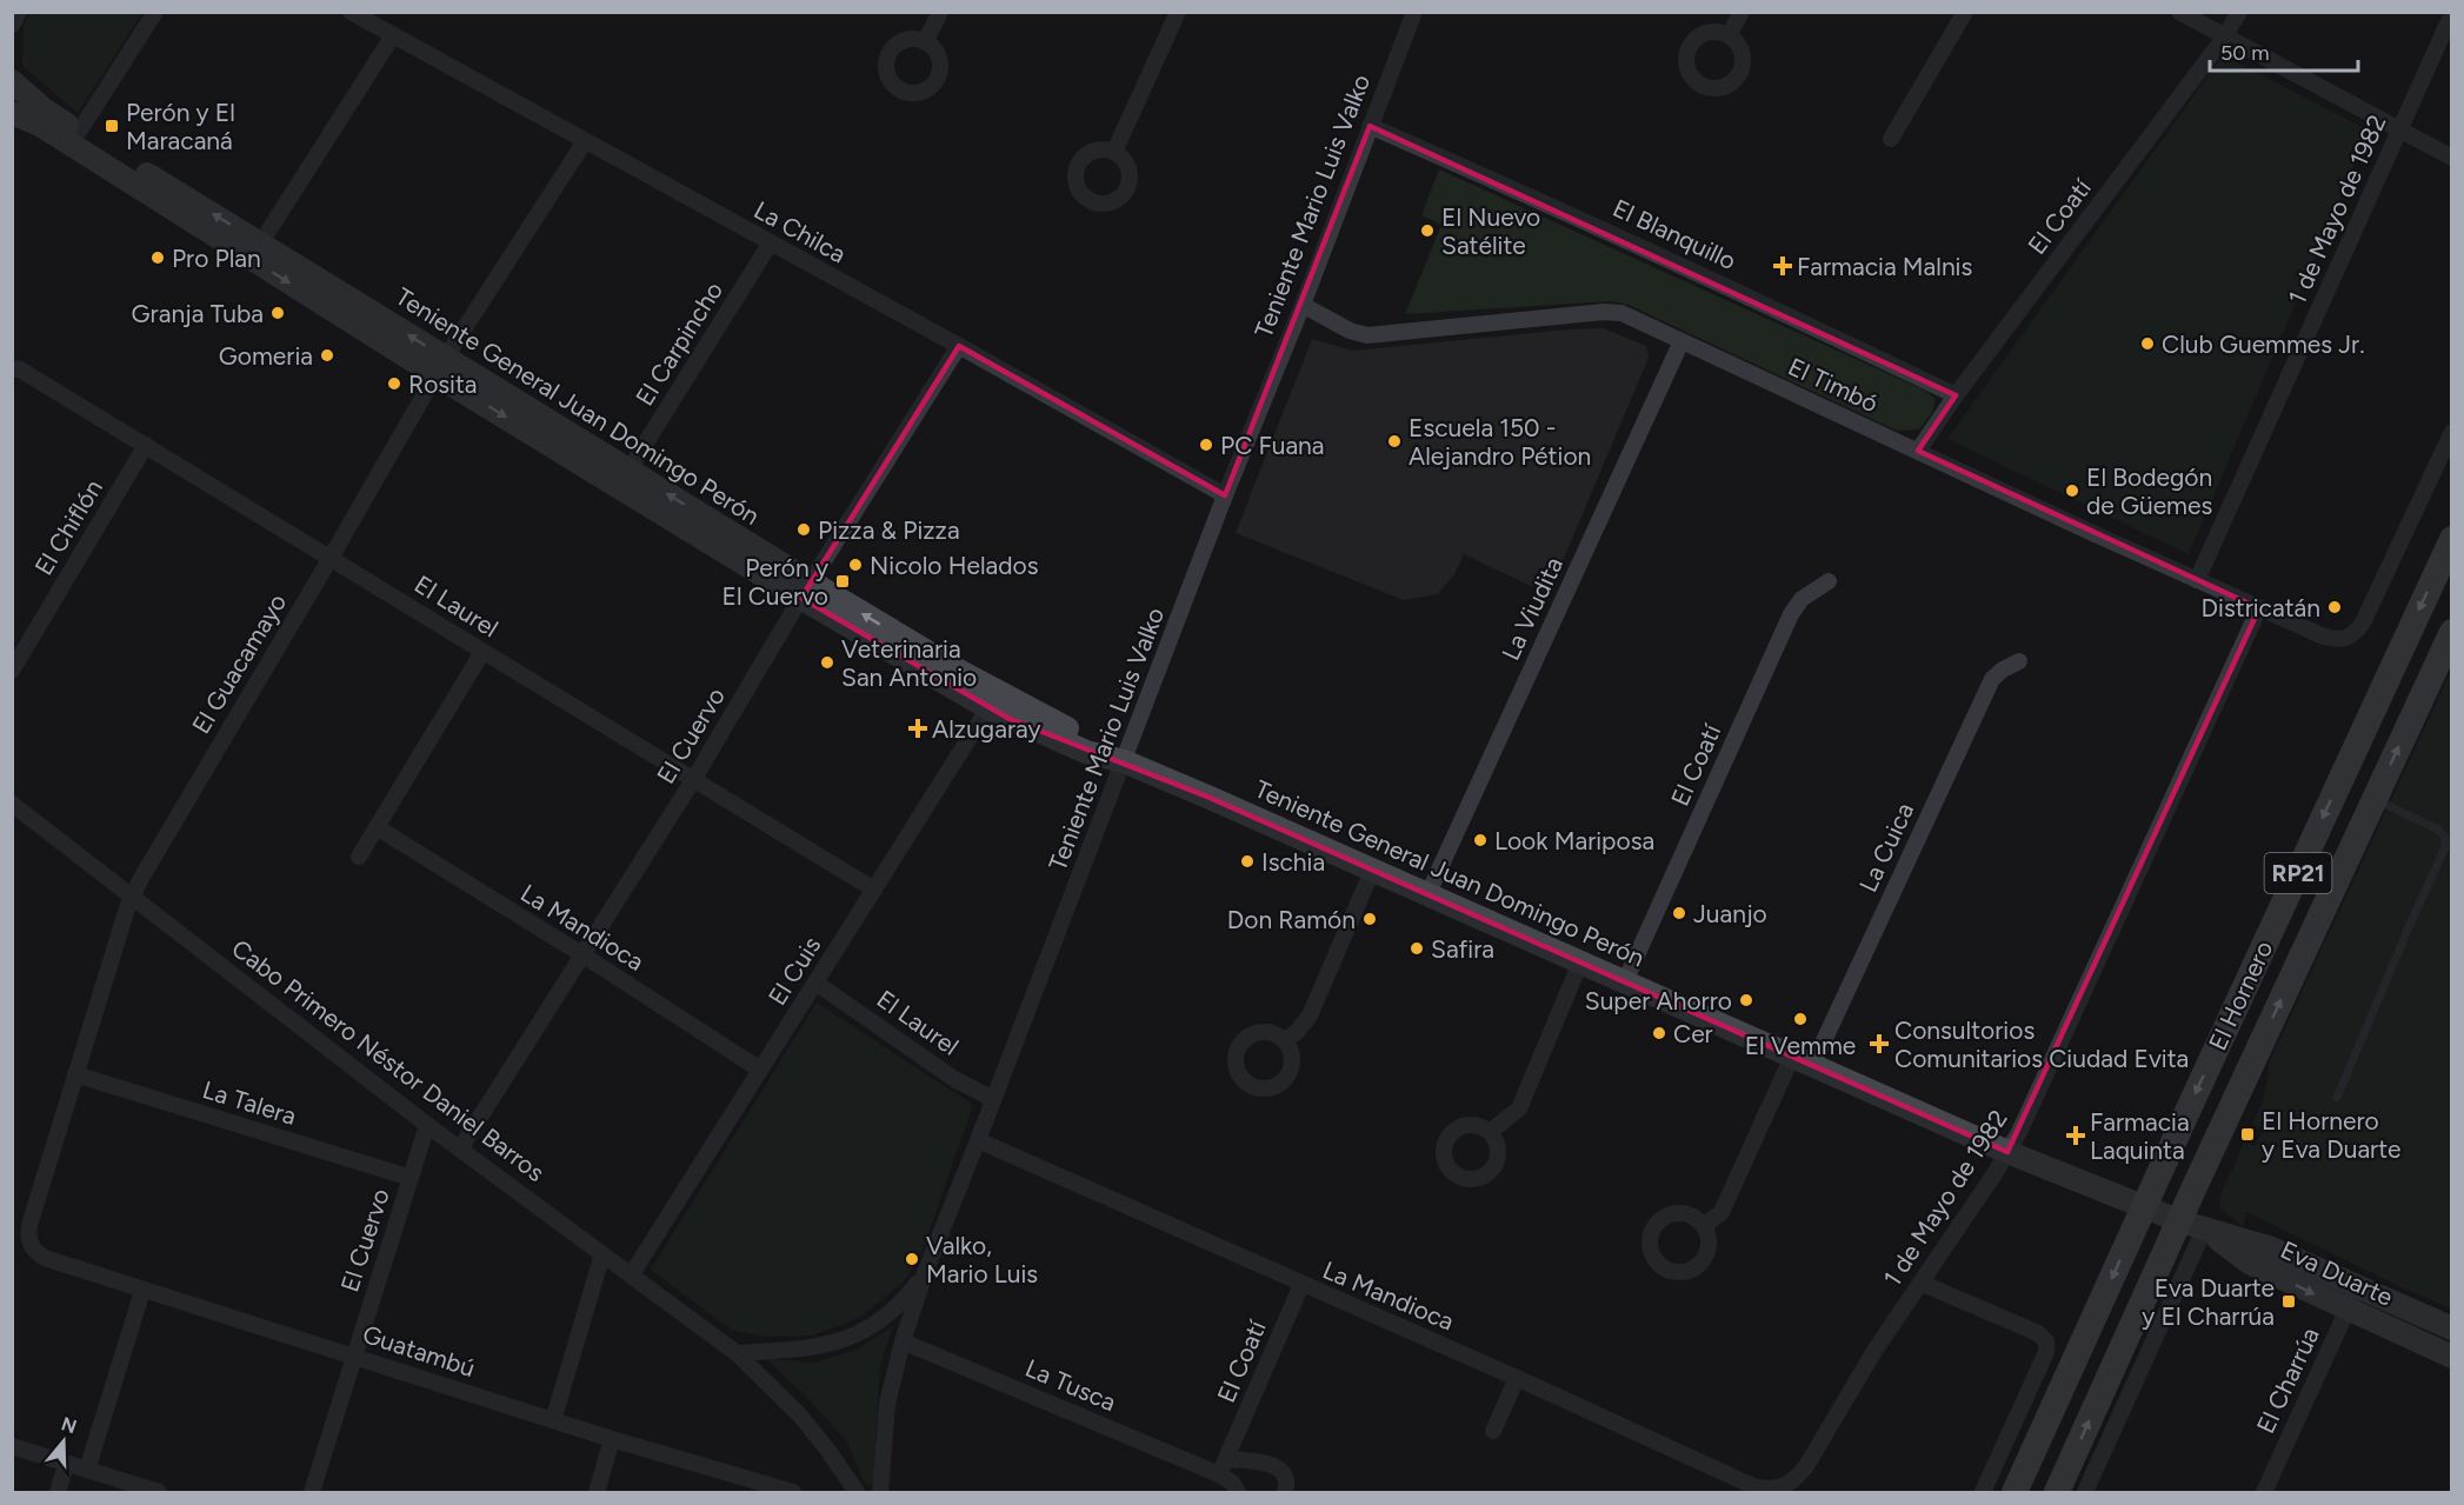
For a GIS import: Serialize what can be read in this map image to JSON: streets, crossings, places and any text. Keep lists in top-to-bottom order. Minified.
{"streets":{"main road":["Teniente General Juan Domingo Perón","RP21","El Hornero","Eva Duarte"],"street":["Teniente Mario Luis Valko","1 de Mayo de 1982","El Coatí","La Chilca","El Blanquillo","El Carpincho","El Timbó","El Chiflón","El Laurel","La Viudita","El Guacamayo","El Cuervo","La Cuica","La Mandioca","El Cuis","Cabo Primero Néstor Daniel Barros","La Talera","Guatambú","El Charrúa","La Tusca"]},"crossings":[["Teniente Mario Luis Valko","La Chilca"],["Teniente Mario Luis Valko","El Blanquillo"],["Teniente Mario Luis Valko","El Timbó"],["Teniente Mario Luis Valko","Teniente General Juan Domingo Perón"],["Teniente Mario Luis Valko","El Laurel"],["Teniente Mario Luis Valko","La Mandioca"],["Teniente Mario Luis Valko","La Tusca"],["1 de Mayo de 1982","El Timbó"],["1 de Mayo de 1982","Teniente General Juan Domingo Perón"],["1 de Mayo de 1982","La Mandioca"],["El Coatí","El Blanquillo"],["El Coatí","El Timbó"],["El Coatí","Teniente General Juan Domingo Perón"],["El Coatí","La Mandioca"],["El Coatí","La Tusca"],["La Chilca","El Carpincho"],["La Chilca","El Guacamayo"],["La Chilca","El Cuervo"],["El Carpincho","Teniente General Juan Domingo Perón"],["El Timbó","La Viudita"],["Teniente General Juan Domingo Perón","La Viudita"],["Teniente General Juan Domingo Perón","El Guacamayo"],["Teniente General Juan Domingo Perón","El Cuervo"],["Teniente General Juan Domingo Perón","La Cuica"],["Teniente General Juan Domingo Perón","El Cuis"],["Teniente General Juan Domingo Perón","El Hornero"],["Teniente General Juan Domingo Perón","Eva Duarte"],["El Chiflón","El Laurel"],["El Laurel","El Guacamayo"],["El Laurel","El Cuervo"],["El Laurel","El Cuis"],["El Guacamayo","Cabo Primero Néstor Daniel Barros"],["El Guacamayo","La Talera"],["El Guacamayo","Guatambú"],["El Cuervo","La Mandioca"],["El Cuervo","Cabo Primero Néstor Daniel Barros"],["El Cuervo","La Talera"],["El Cuervo","Guatambú"],["La Mandioca","El Cuis"],["El Cuis","Cabo Primero Néstor Daniel Barros"],["El Hornero","Eva Duarte"],["Eva Duarte","El Charrúa"]],"places":{"transit":["Perón y El Maracaná","Perón y El Cuervo","El Hornero y Eva Duarte","Eva Duarte y El Charrúa"],"other":["El Nuevo Satélite","Pro Plan","Granja Tuba","Club Guemmes Jr.","Gomeria","Rosita","Escuela 150 - Alejandro Pétion","PC Fuana","El Bodegón de Güemes","Pizza & Pizza","Nicolo Helados","Districatán","Veterinaria San Antonio","Look Mariposa","Ischia","Juanjo","Don Ramón","Safira","Super Ahorro","El Vemme","Cer","Valko, Mario Luis"],"health":["Farmacia Malnis","Alzugaray","Consultorios Comunitarios Ciudad Evita","Farmacia Laquinta"]},"scale_bar":"50 m","north":"top"}
